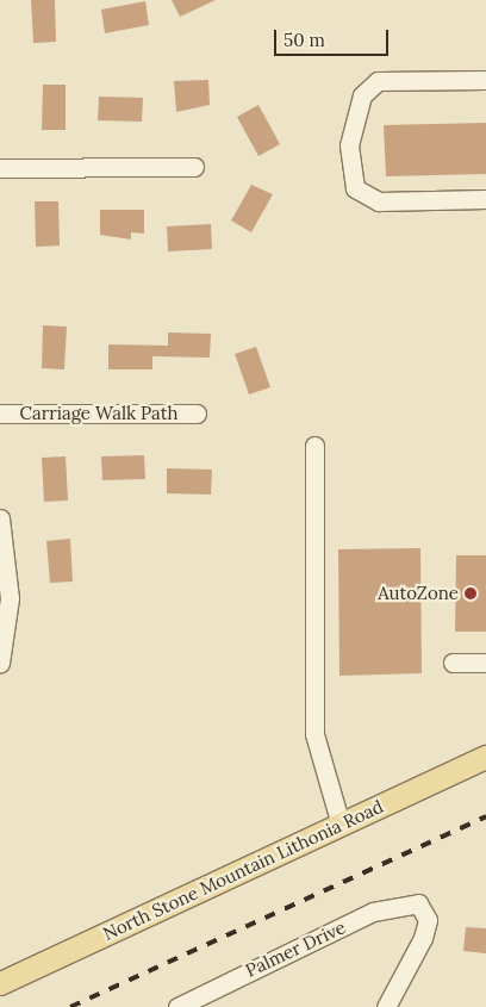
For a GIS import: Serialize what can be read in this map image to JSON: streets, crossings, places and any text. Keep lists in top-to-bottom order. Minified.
{"streets":{"main road":["North Stone Mountain Lithonia Road"],"street":["Carriage Walk Path","Palmer Drive"]},"places":["AutoZone"],"scale_bar":"50 m"}
